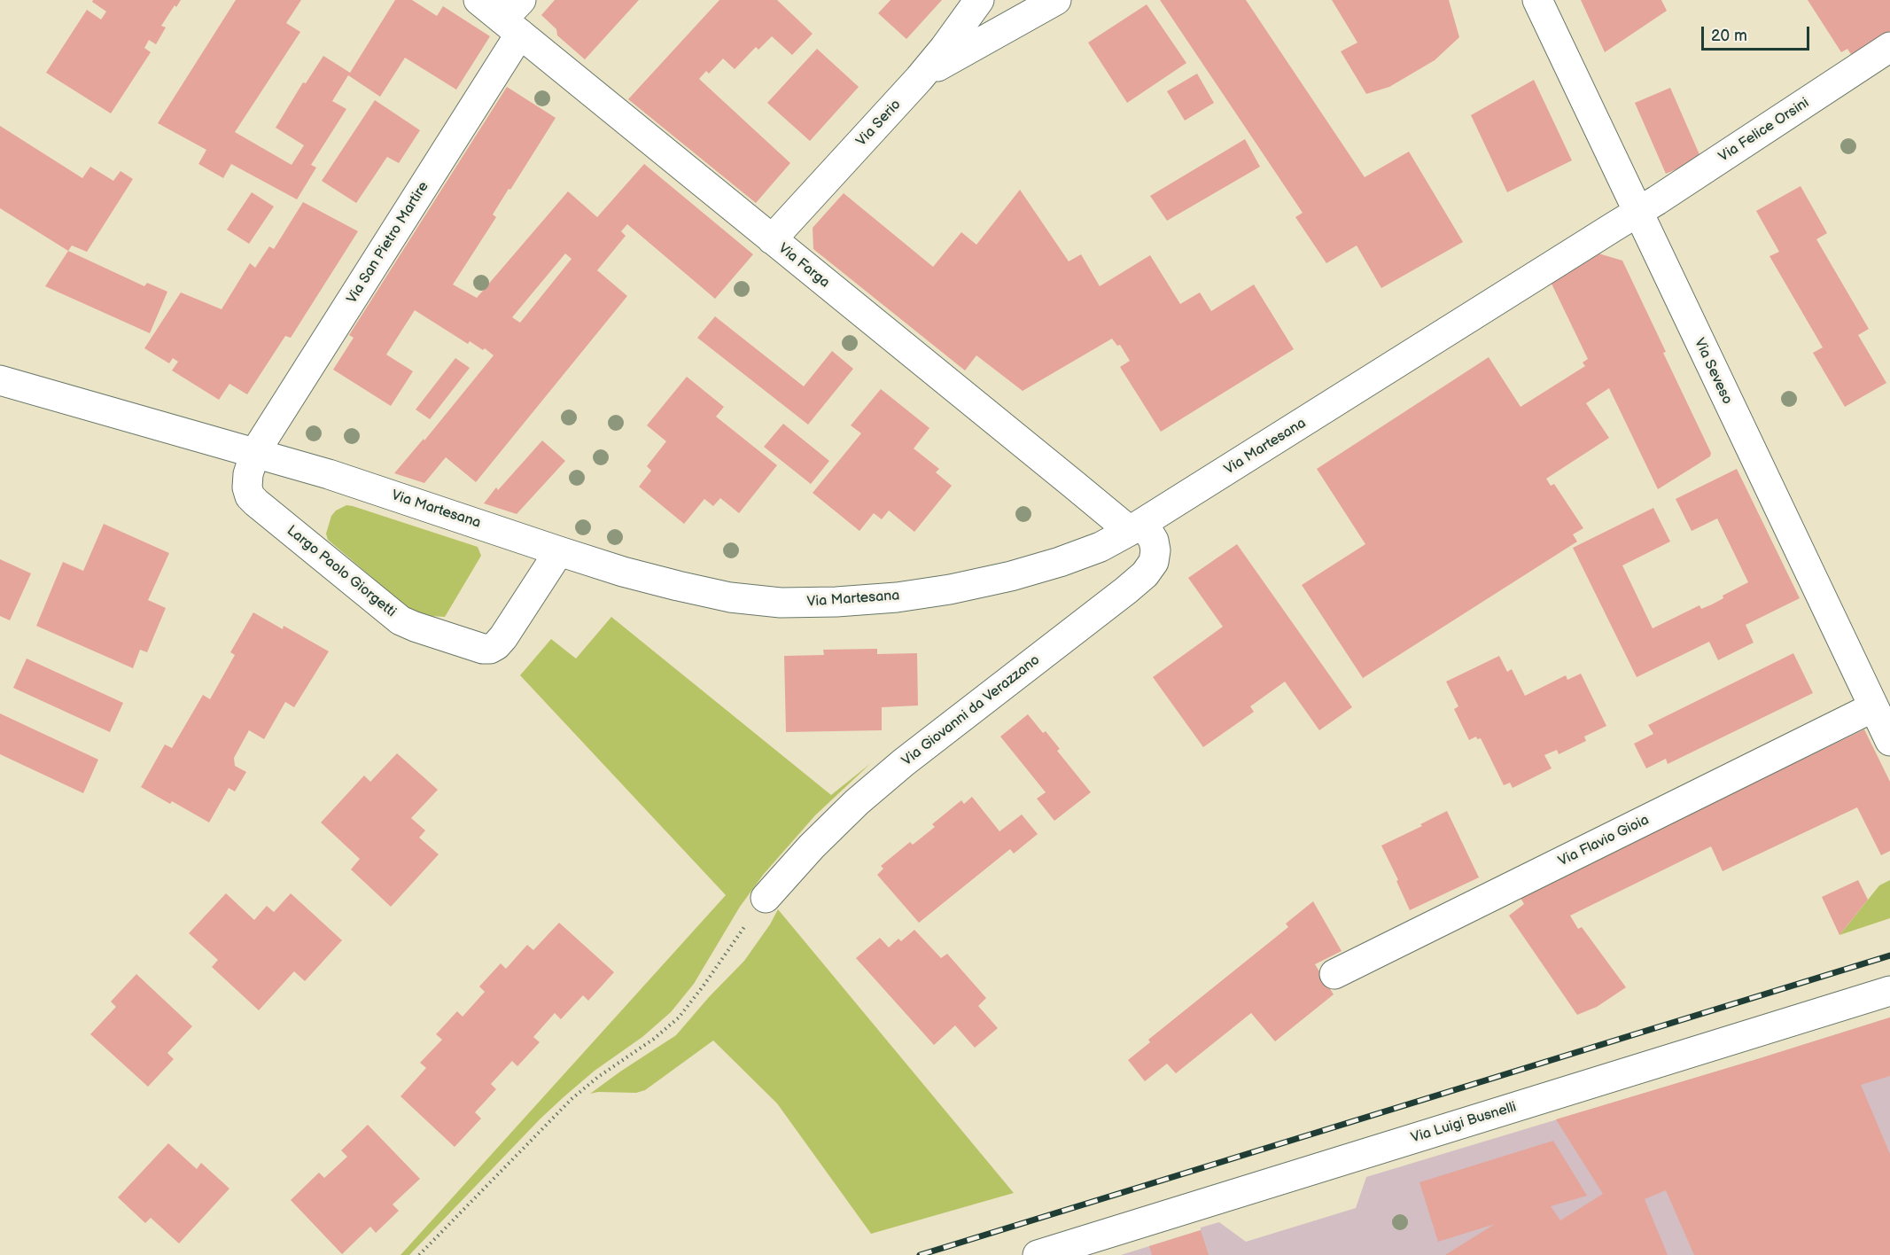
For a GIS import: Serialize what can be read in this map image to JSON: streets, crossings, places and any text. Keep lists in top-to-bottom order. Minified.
{"streets":{"street":["Via Serio","Via Felice Orsini","Via San Pietro Martire","Via Farga","Via Seveso","Via Martesana","Largo Paolo Giorgetti","Via Giovanni da Verazzano","Via Flavio Gioia","Via Luigi Busnelli"]},"crossings":[["Via Serio","Via Farga"],["Via Felice Orsini","Via Seveso"],["Via Felice Orsini","Via Martesana"],["Via San Pietro Martire","Via Farga"],["Via San Pietro Martire","Via Martesana"],["Via San Pietro Martire","Largo Paolo Giorgetti"],["Via Farga","Via Martesana"],["Via Farga","Via Giovanni da Verazzano"],["Via Seveso","Via Martesana"],["Via Seveso","Via Flavio Gioia"],["Via Martesana","Largo Paolo Giorgetti"],["Via Martesana","Via Giovanni da Verazzano"]],"scale_bar":"20 m"}
